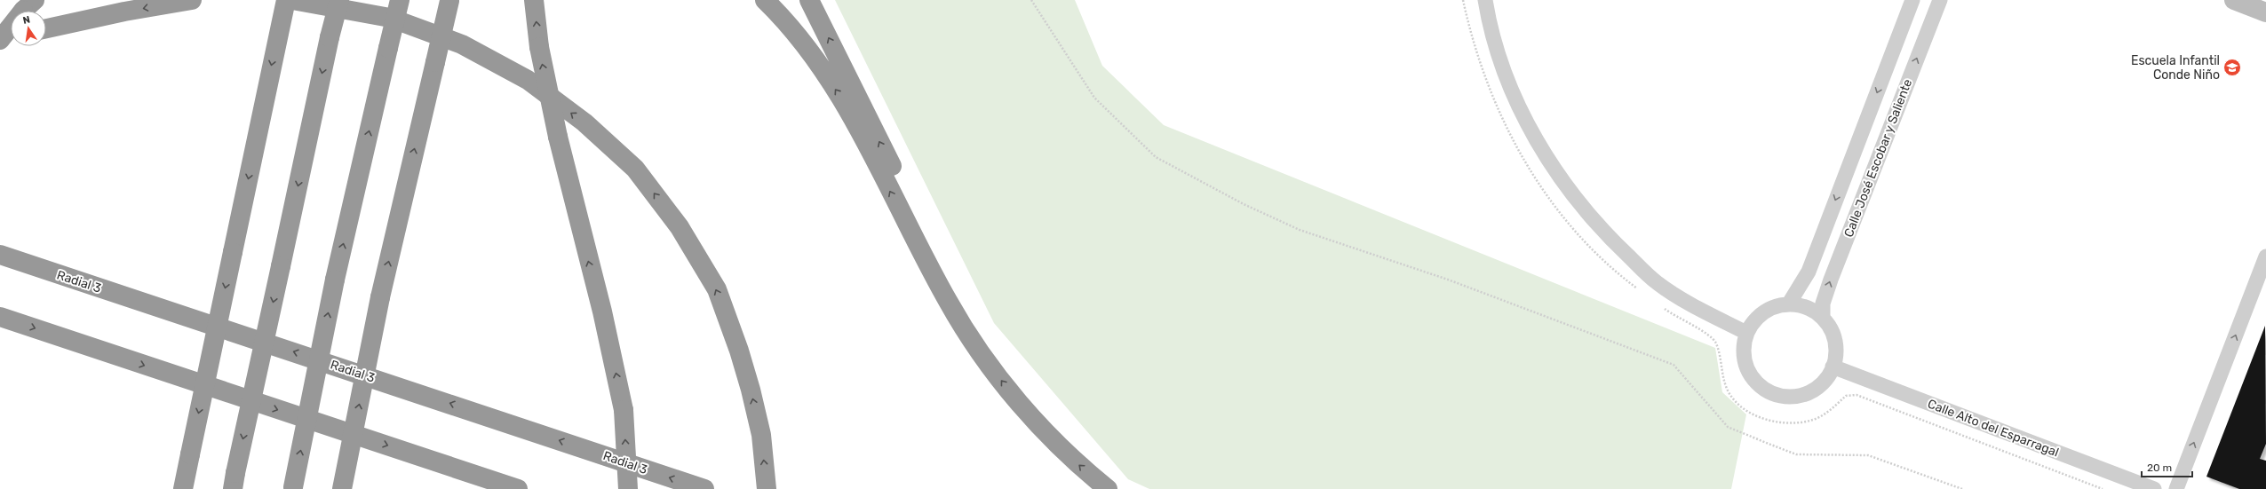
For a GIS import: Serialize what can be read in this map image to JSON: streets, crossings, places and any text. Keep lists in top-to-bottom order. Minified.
{"streets":{"highway":["Radial 3"],"street":["Calle José Escobar y Saliente","Calle Alto del Esparragal"]},"crossings":[["Calle José Escobar y Saliente","Calle Alto del Esparragal"]],"places":{"school or university":["Escuela Infantil Conde Niño"]},"scale_bar":"20 m","north":"top"}
